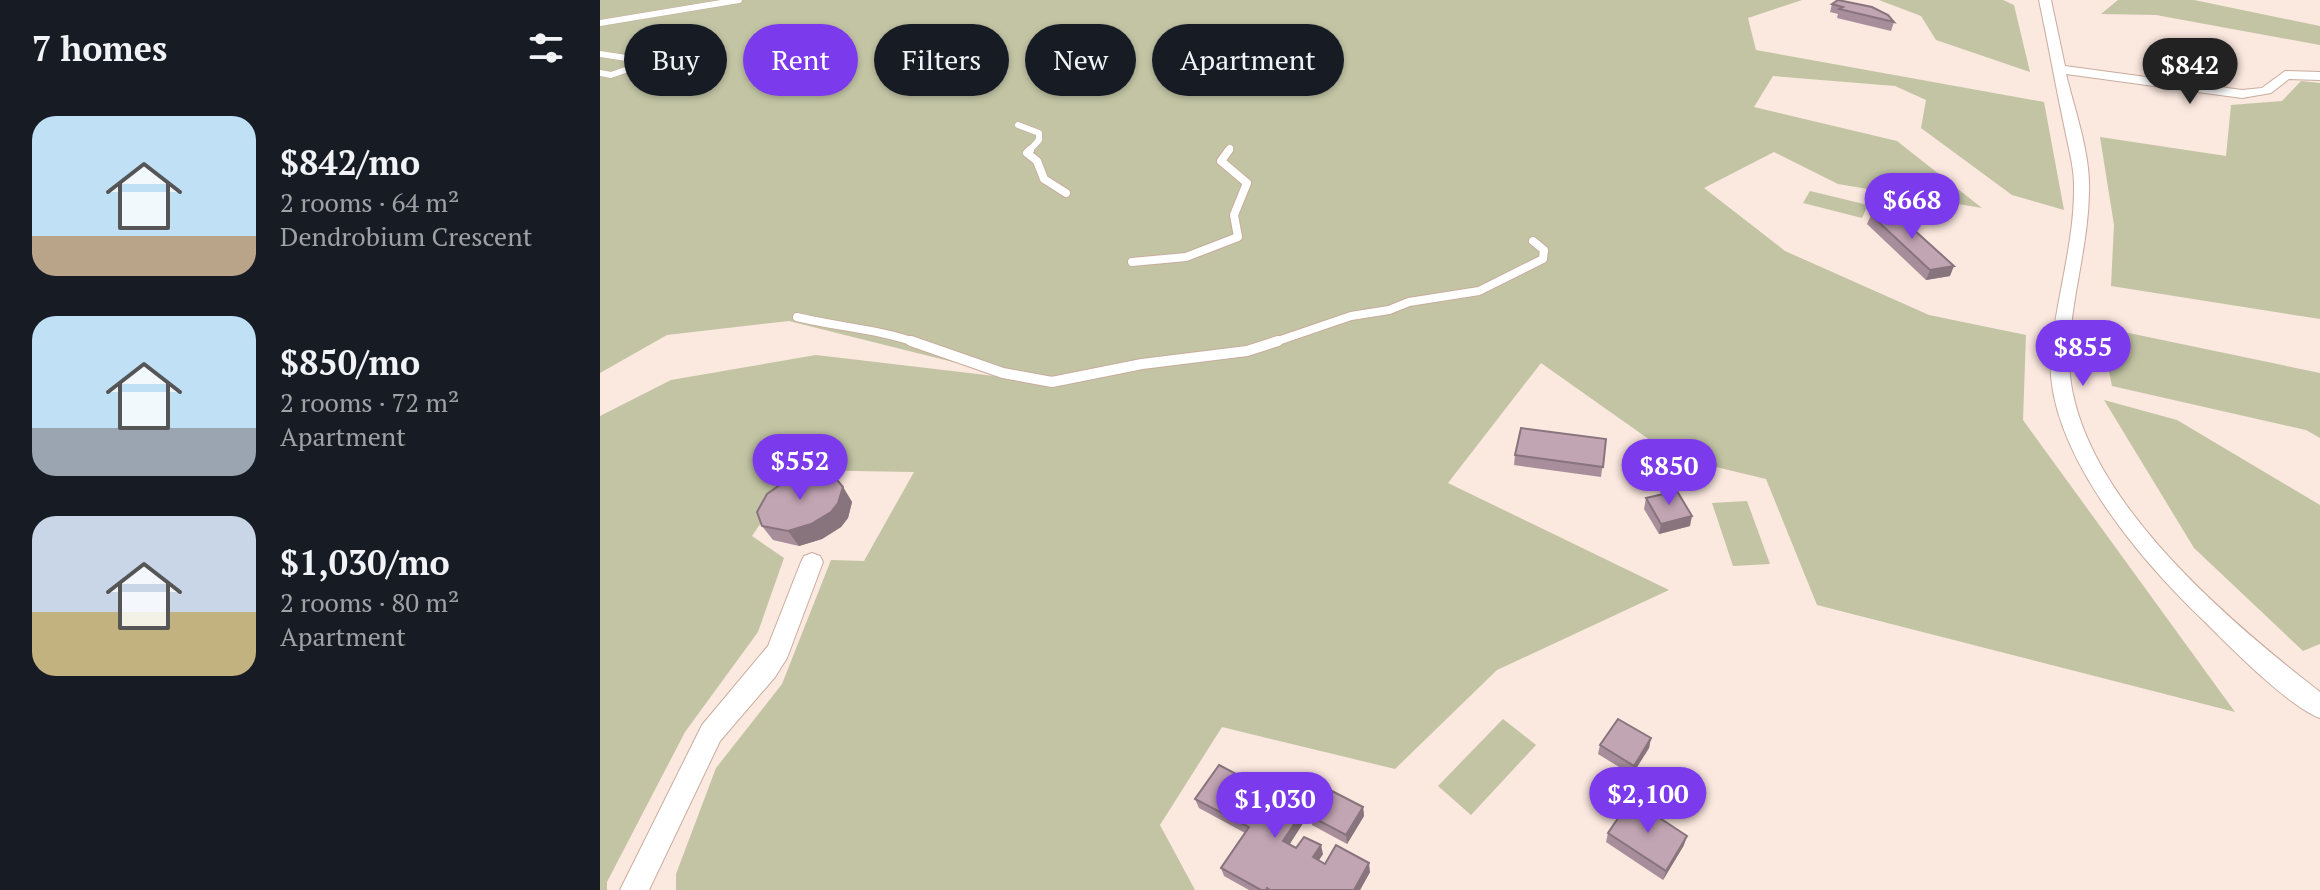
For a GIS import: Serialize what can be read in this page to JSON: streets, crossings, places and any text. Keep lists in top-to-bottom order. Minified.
{"page":{"heading":"7 homes","chip":["Buy","Rent","Filters","New","Apartment"],"price":["$842","$668","$855","$552","$850","$2,100","$1,030"],"list":[{"name":"$842/mo","note":"2 rooms · 64 m² · Dendrobium Crescent"},{"name":"$850/mo","note":"2 rooms · 72 m² · Apartment"},{"name":"$1,030/mo","note":"2 rooms · 80 m² · Apartment"}]}}
